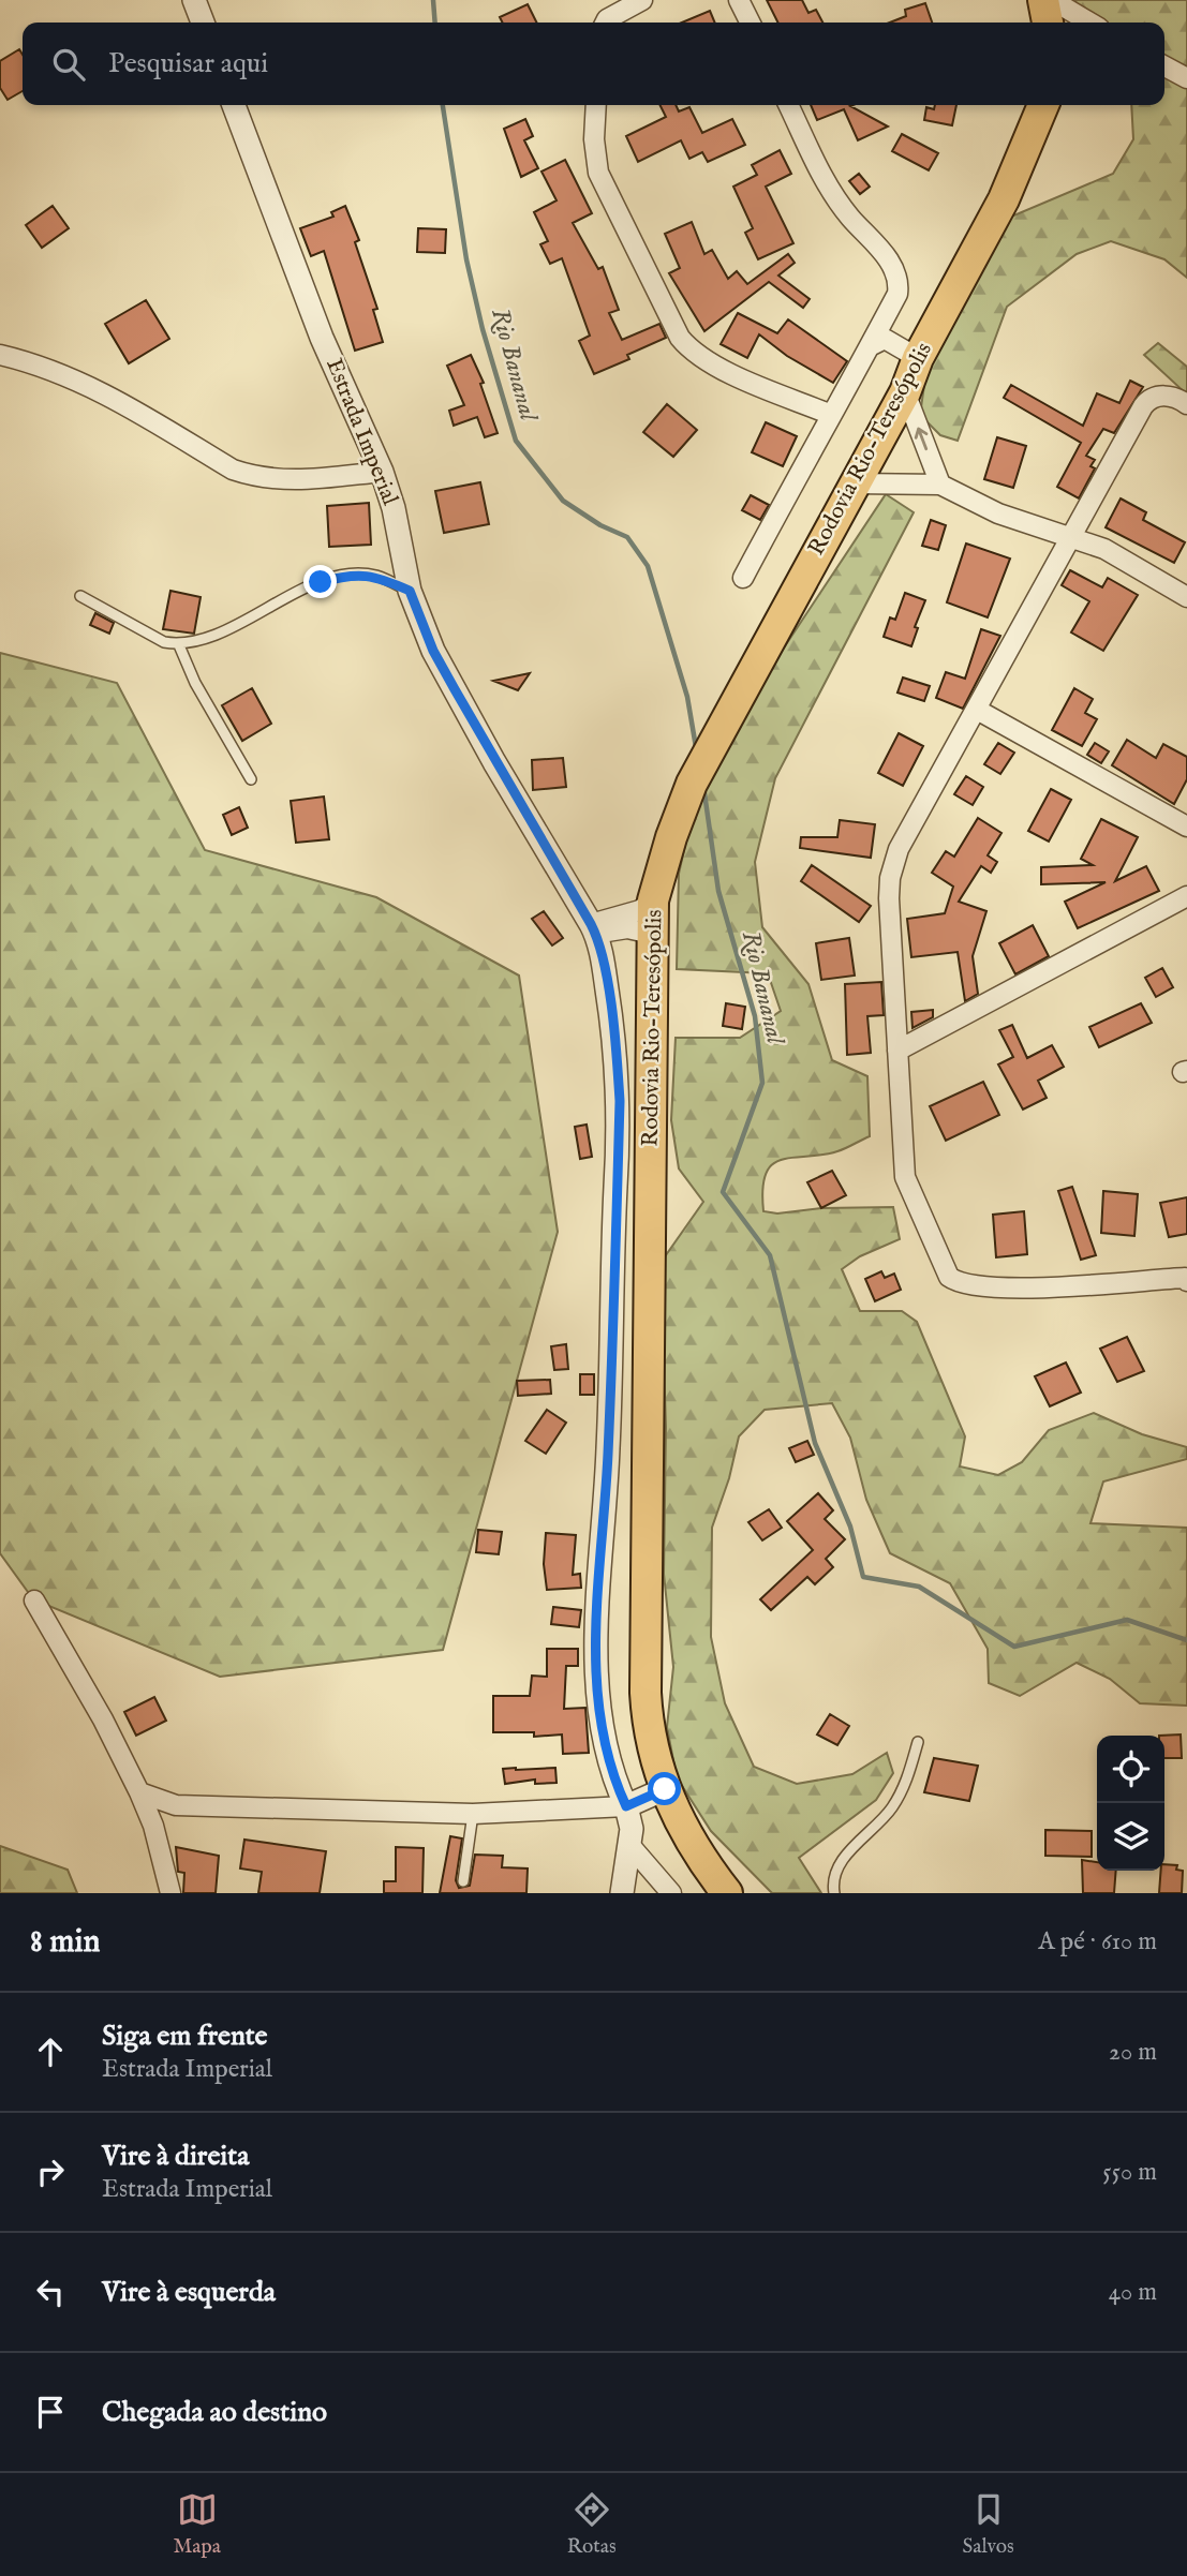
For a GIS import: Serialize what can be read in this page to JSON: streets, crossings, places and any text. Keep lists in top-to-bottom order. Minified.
{"streets":{"highway":["Rodovia Rio-Teresópolis"],"street":["Estrada Imperial"]},"water":["Rio Bananal"],"page":{"search":"Pesquisar aqui","heading":["8 min","A pé · 610 m"],"list":[["Siga em frente","Estrada Imperial","20 m"],["Vire à direita","Estrada Imperial","550 m"],["Vire à esquerda","40 m"],"Chegada ao destino"],"nav":["Mapa","Rotas","Salvos"]}}
